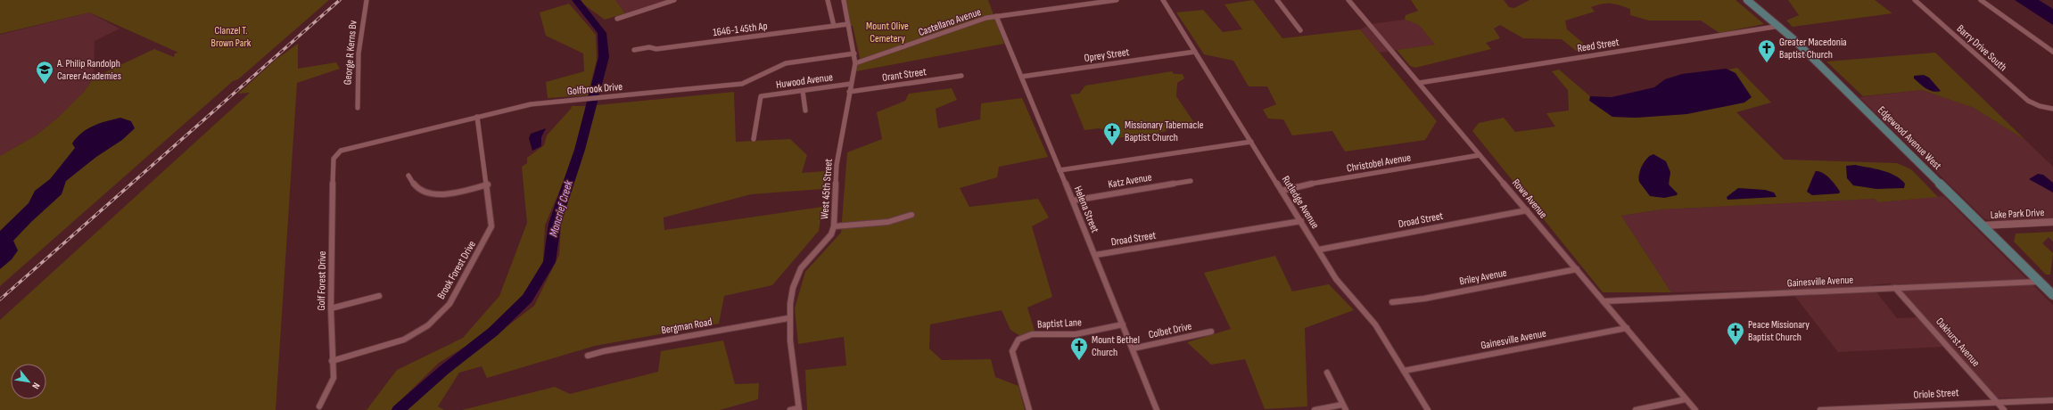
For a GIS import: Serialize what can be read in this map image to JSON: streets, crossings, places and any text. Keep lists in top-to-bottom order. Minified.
{"streets":{"main road":["Edgewood Avenue West"],"street":["Castellano Avenue","1646-1 45th Ap","Reed Street","Barry Drive South","George R Kerns Bv","Oprey Street","Orant Street","Huwood Avenue","Golfbrook Drive","Christobel Avenue","Katz Avenue","West 45th Street","Rowe Avenue","Rutledge Avenue","Helena Street","Lake Park Drive","Droad Street","Brook Forest Drive","Briley Avenue","Golf Forest Drive","Gainesville Avenue","Baptist Lane","Bergman Road","Colbet Drive","Oakhurst Avenue","Oriole Street"]},"crossings":[["Castellano Avenue","West 45th Street"],["Castellano Avenue","Helena Street"],["1646-1 45th Ap","West 45th Street"],["Reed Street","Edgewood Avenue West"],["Reed Street","Rowe Avenue"],["Oprey Street","Rutledge Avenue"],["Oprey Street","Helena Street"],["Orant Street","West 45th Street"],["Huwood Avenue","West 45th Street"],["Golfbrook Drive","West 45th Street"],["Golfbrook Drive","Brook Forest Drive"],["Golfbrook Drive","Golf Forest Drive"],["Edgewood Avenue West","Lake Park Drive"],["Edgewood Avenue West","Gainesville Avenue"],["Christobel Avenue","Rowe Avenue"],["Christobel Avenue","Rutledge Avenue"],["Katz Avenue","Helena Street"],["West 45th Street","Bergman Road"],["Rowe Avenue","Droad Street"],["Rowe Avenue","Briley Avenue"],["Rowe Avenue","Gainesville Avenue"],["Rutledge Avenue","Droad Street"],["Rutledge Avenue","Gainesville Avenue"],["Helena Street","Droad Street"],["Helena Street","Baptist Lane"],["Helena Street","Colbet Drive"],["Brook Forest Drive","Golf Forest Drive"],["Gainesville Avenue","Oakhurst Avenue"],["Oakhurst Avenue","Oriole Street"]],"water":["Moncrief Creek"],"parks":["Mount Olive Cemetery","Clanzel T. Brown Park"],"places":{"church":["Greater Macedonia Baptist Church","Missionary Tabernacle Baptist Church","Peace Missionary Baptist Church","Mount Bethel Church"],"school or university":["A. Philip Randolph Career Academies"]},"north":"bottom right"}
